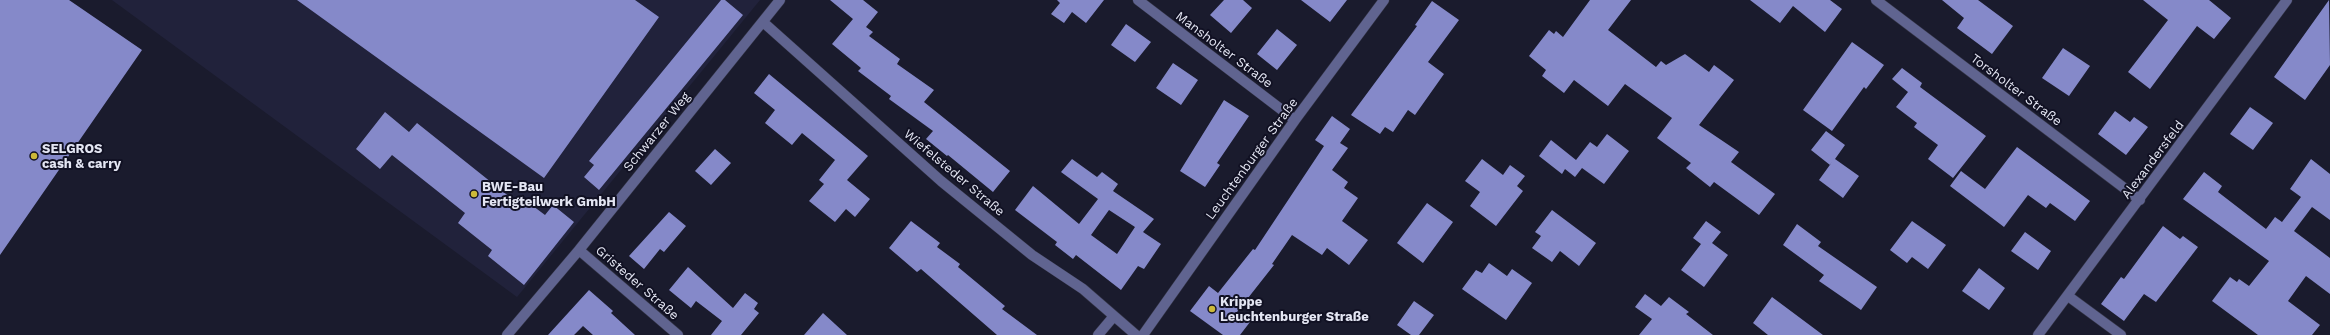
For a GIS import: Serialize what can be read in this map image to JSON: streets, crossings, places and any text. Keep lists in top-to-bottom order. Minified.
{"streets":{"street":["Mansholter Straße","Torsholter Straße","Schwarzer Weg","Leuchtenburger Straße","Alexandersfeld","Wiefelsteder Straße","Gristeder Straße"]},"crossings":[["Mansholter Straße","Leuchtenburger Straße"],["Torsholter Straße","Alexandersfeld"],["Schwarzer Weg","Wiefelsteder Straße"],["Schwarzer Weg","Gristeder Straße"]],"places":["SELGROS cash & carry","BWE-Bau Fertigteilwerk GmbH","Krippe Leuchtenburger Straße"]}
